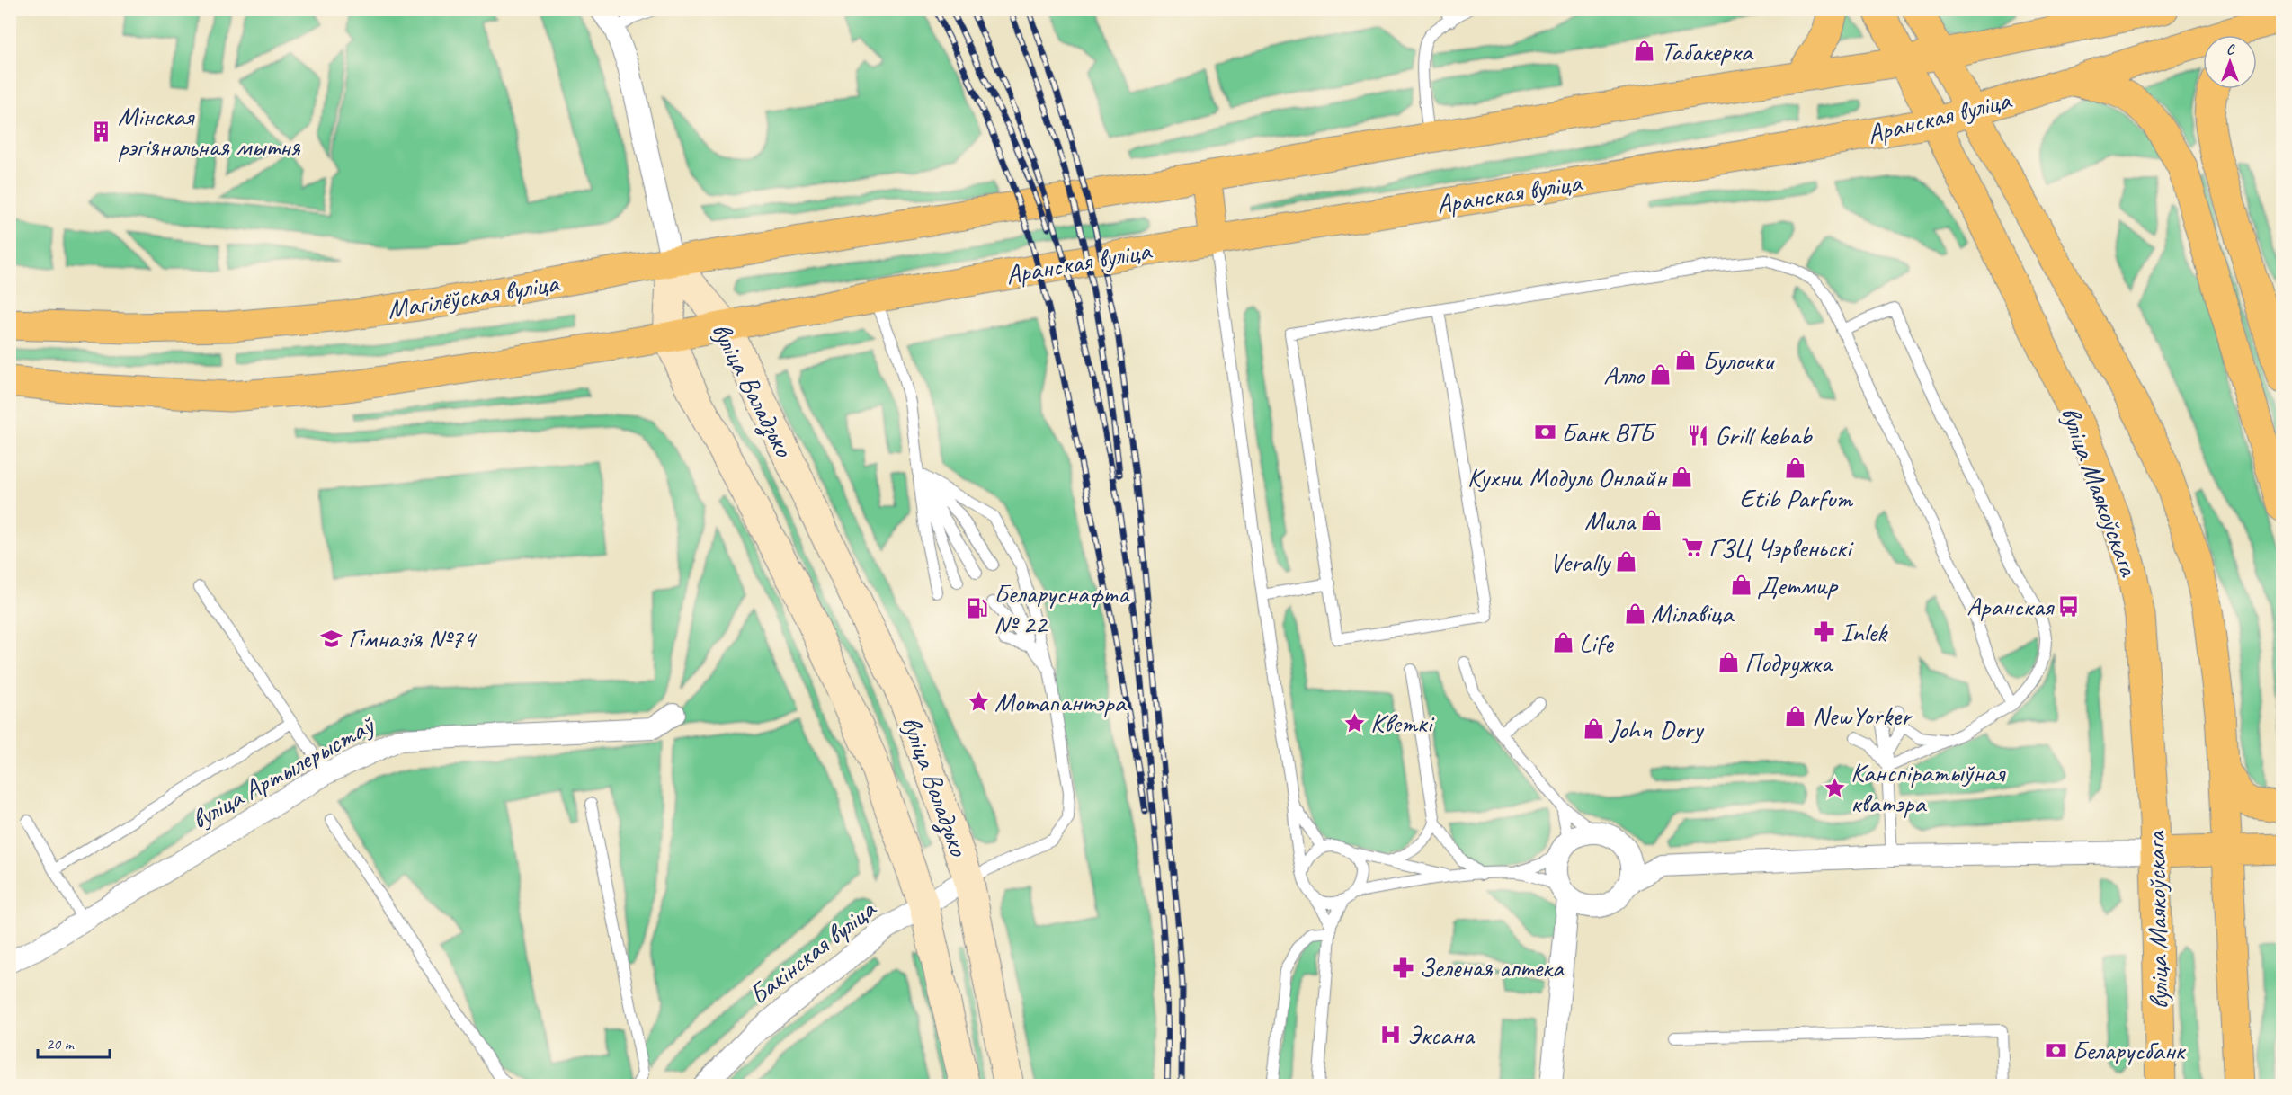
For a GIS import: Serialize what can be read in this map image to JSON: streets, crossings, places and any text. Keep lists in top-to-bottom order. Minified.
{"streets":{"main road":["Аранская вуліца","Магілёўская вуліца","вуліца Валадзько","вуліца Маякоўскага"],"street":["вуліца Артылерыстаў","Бакінская вуліца"]},"crossings":[["Аранская вуліца","вуліца Валадзько"],["Аранская вуліца","вуліца Маякоўскага"],["Магілёўская вуліца","вуліца Валадзько"],["вуліца Валадзько","Бакінская вуліца"]],"places":{"shop":["Табакерка","Булочки","Алло","Etib Parfum","Кухни Модуль Онлайн","Мила","Verally","Детмир","Мілавіца","Life","Подружка","NewYorker","John Dory"],"building":["Мінская рэгіянальная мытня"],"bank":["Банк ВТБ","Беларусбанк"],"restaurant":["Grill kebab"],"supermarket":["ГЗЦ Чэрвеньскі"],"bus stop":["Аранская"],"fuel station":["Беларуснафта № 22"],"pharmacy":["Inlek","Зеленая аптека"],"school or university":["Гімназія №74"],"place":["Мотапантэра","Кветкі","Канспіратыўная кватэра"],"hospital":["Эксана"]},"scale_bar":"20 m","north":"top"}
